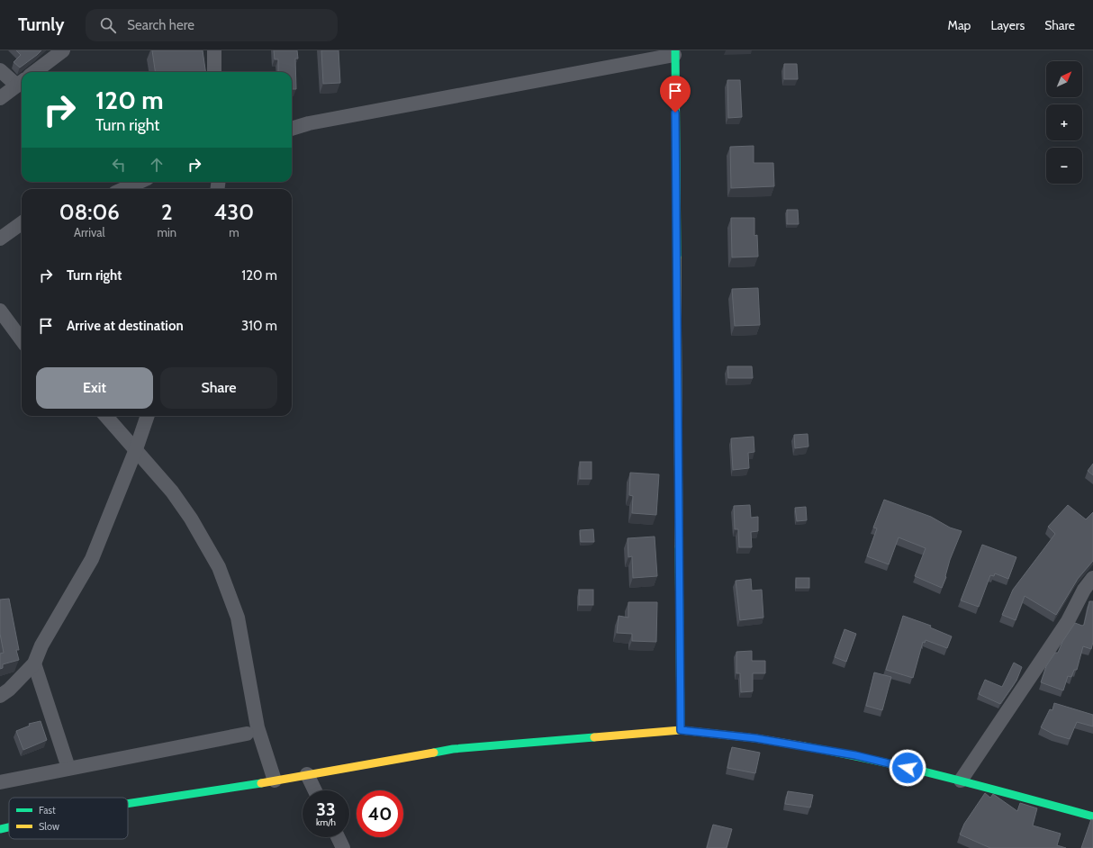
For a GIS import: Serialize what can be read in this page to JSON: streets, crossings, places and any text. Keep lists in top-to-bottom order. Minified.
{"legend":["Fast","Slow"],"north":"top right","page":{"header":"Turnly","search":"Search here","nav":["Map","Layers","Share"],"map_buttons":["+","−"],"turn":["120 m","Turn right"],"eta":["08:06","Arrival","2","min","430","m"],"list":[{"name":"Turn right","value":"120 m"},{"name":"Arrive at destination","value":"310 m"}],"buttons":["Exit","Share"],"speed":"33 km/h","limit":"40"}}
